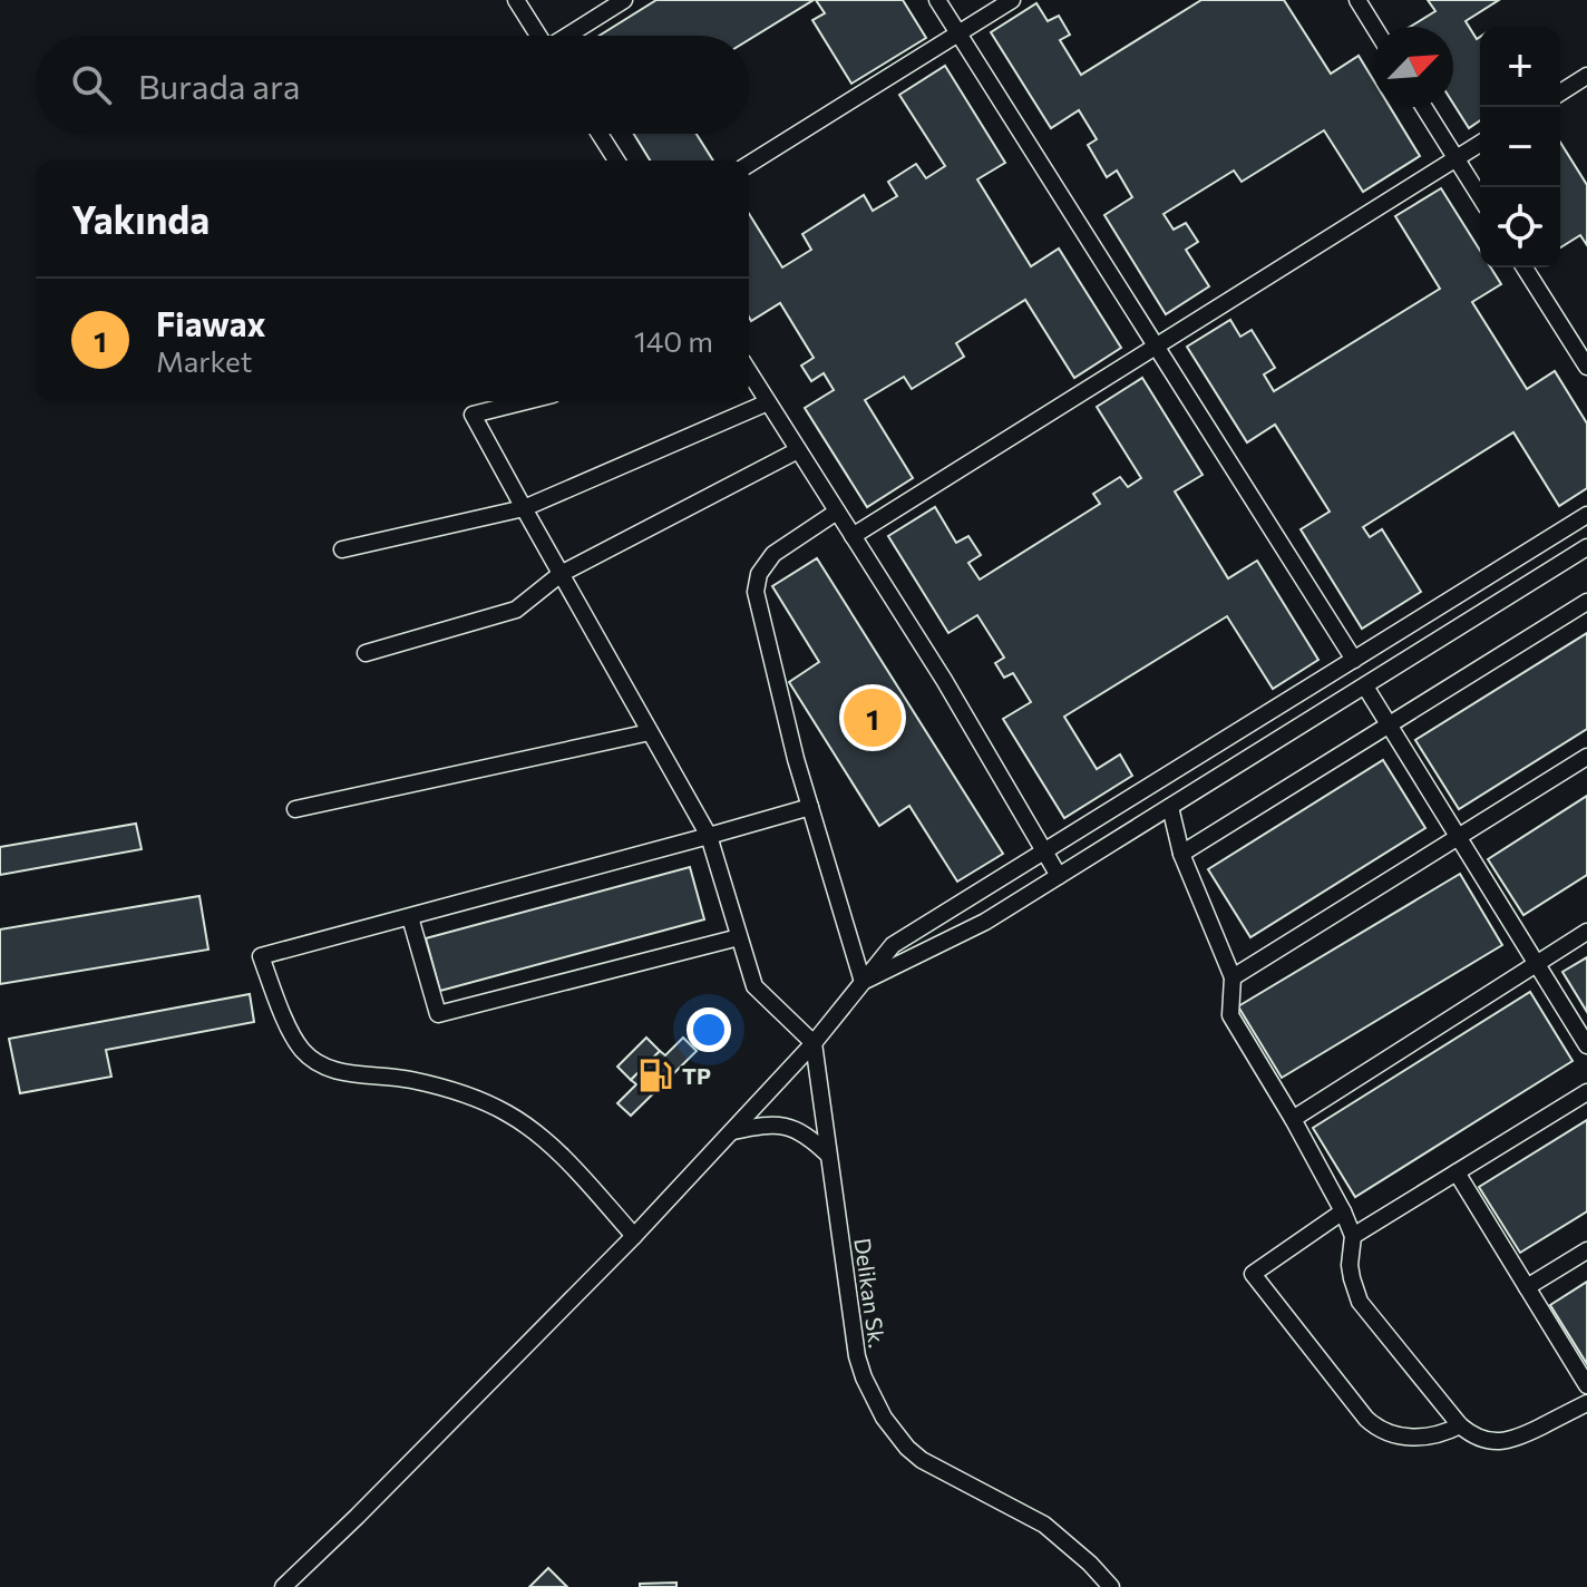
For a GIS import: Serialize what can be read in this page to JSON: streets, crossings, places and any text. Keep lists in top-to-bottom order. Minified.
{"streets":{"street":["Delikan Sk."]},"places":{"fuel station":["TP"]},"north":"top right","page":{"map_buttons":["+","−"],"search":"Burada ara","heading":"Yakında","list":[{"mark":"1","name":"Fiawax","note":"Market","value":"140 m"}],"pins":"1"}}
